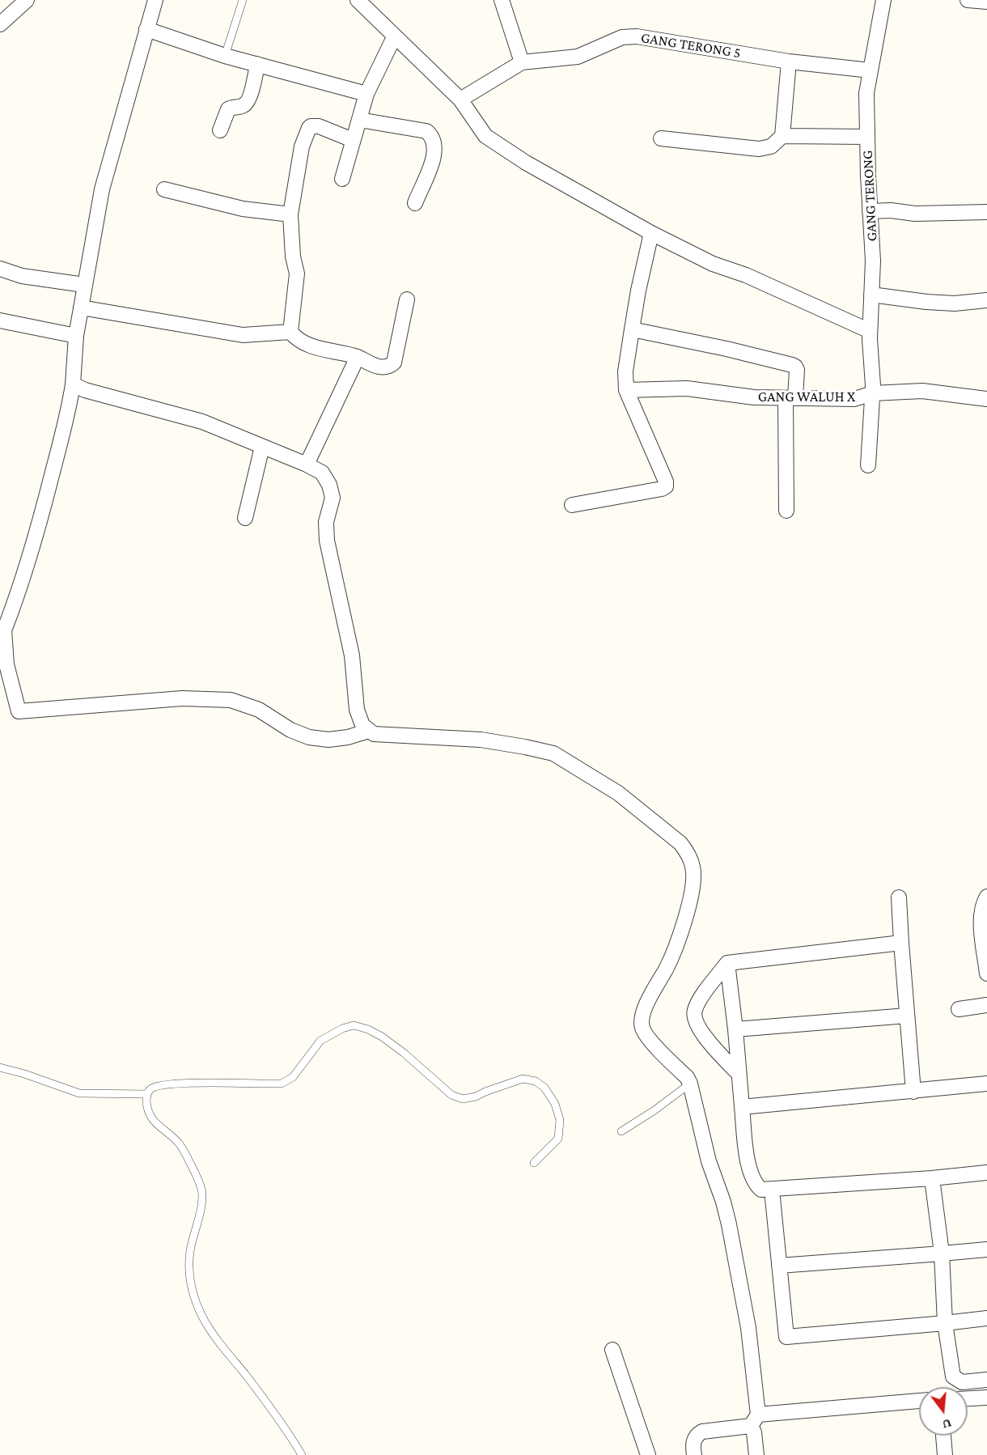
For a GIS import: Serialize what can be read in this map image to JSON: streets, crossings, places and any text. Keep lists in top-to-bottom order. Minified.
{"streets":{"street":["GANG TERONG 5","GANG TERONG","GANG WALUH X"]},"crossings":[["GANG TERONG 5","GANG TERONG"],["GANG TERONG","GANG WALUH X"]],"north":"bottom"}
